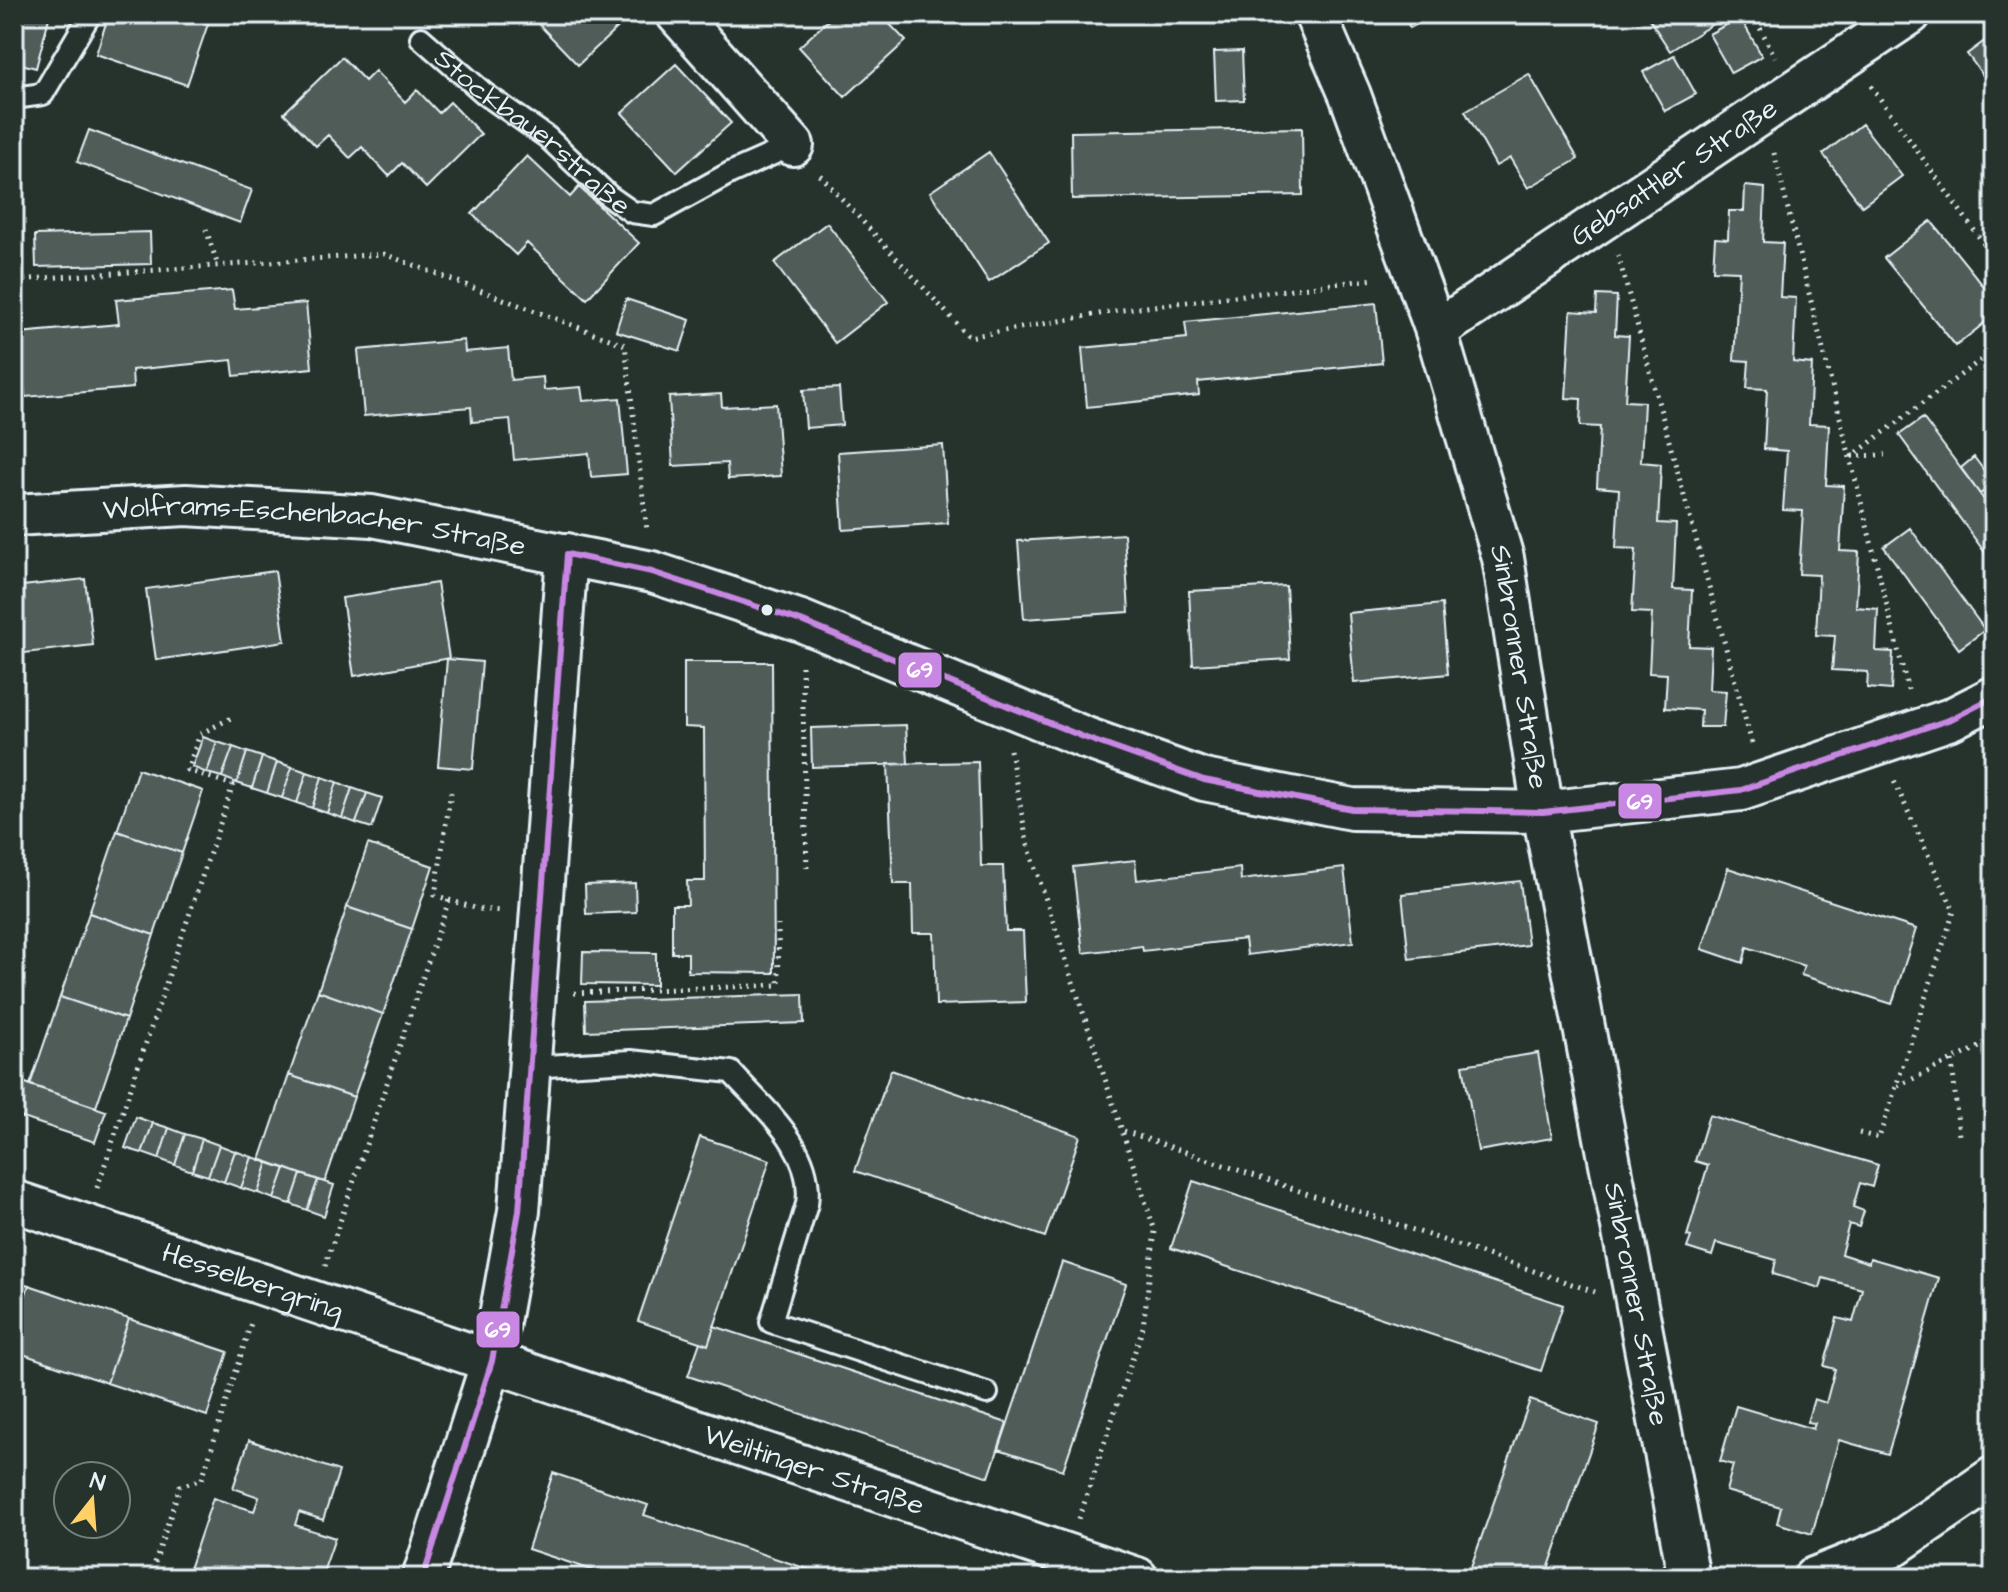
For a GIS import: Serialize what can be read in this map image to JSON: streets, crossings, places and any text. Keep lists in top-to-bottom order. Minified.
{"streets":{"street":["Gebsattler Straße","Wolframs-Eschenbacher Straße","Sinbronner Straße","Hesselbergring","Weiltinger Straße"],"lane":["Stockbauerstraße"]},"crossings":[["Gebsattler Straße","Sinbronner Straße"],["Wolframs-Eschenbacher Straße","Sinbronner Straße"],["Hesselbergring","Weiltinger Straße"]],"lines":["transit line 69"],"north":"top"}
